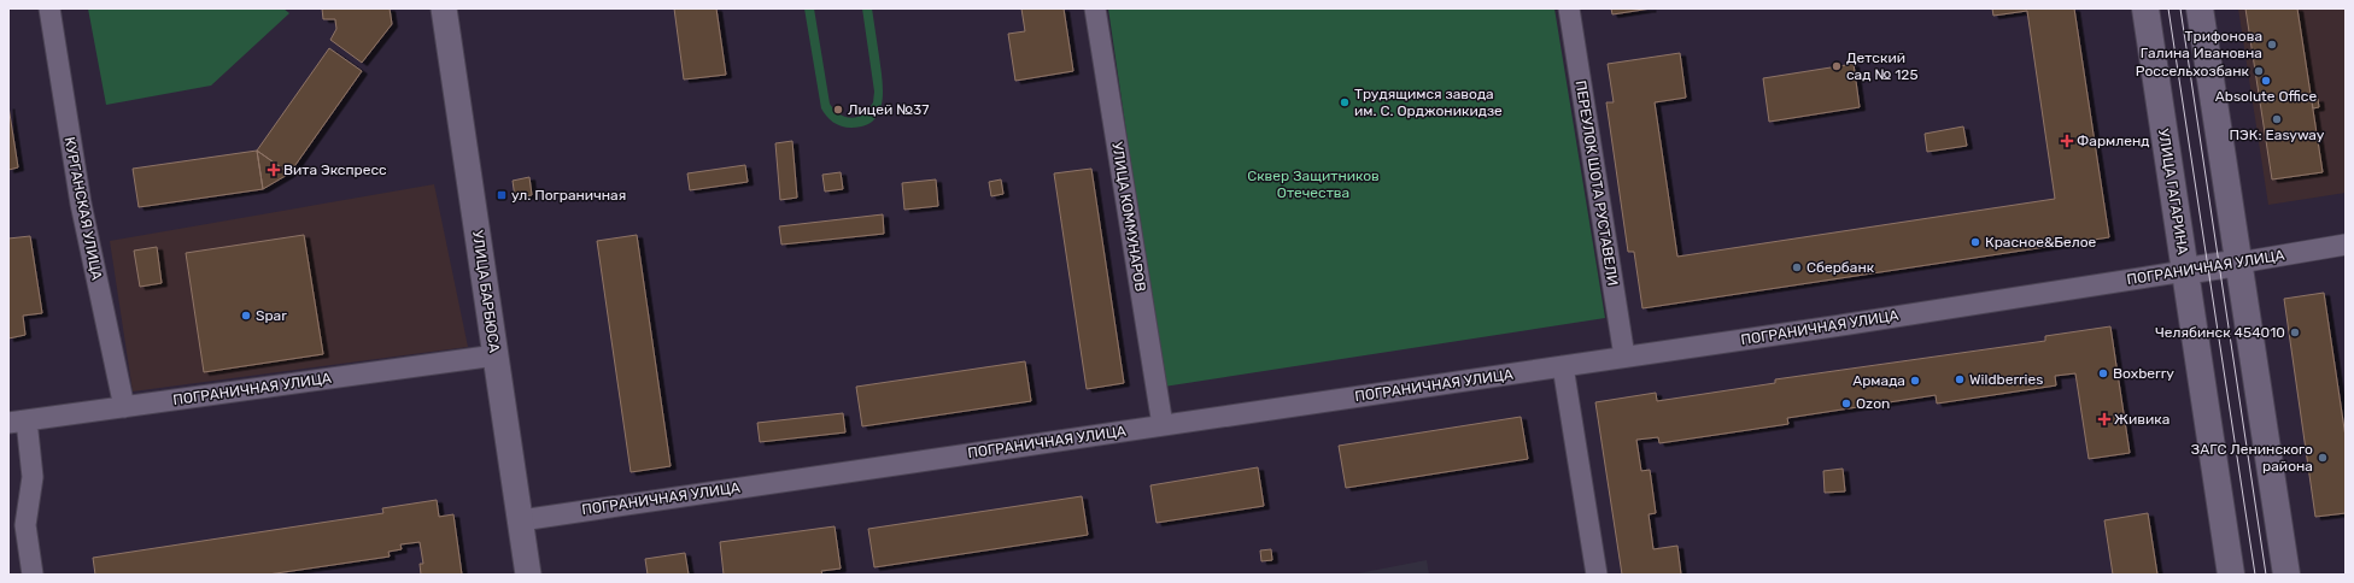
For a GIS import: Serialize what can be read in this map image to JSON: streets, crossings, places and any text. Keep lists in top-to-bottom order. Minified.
{"streets":{"main road":["УЛИЦА ГАГАРИНА","ПОГРАНИЧНАЯ УЛИЦА"],"street":["ПЕРЕУЛОК ШОТА РУСТАВЕЛИ","КУРГАНСКАЯ УЛИЦА","УЛИЦА КОММУНАРОВ","УЛИЦА БАРБЮСА"]},"crossings":[["ПЕРЕУЛОК ШОТА РУСТАВЕЛИ","ПОГРАНИЧНАЯ УЛИЦА"],["УЛИЦА ГАГАРИНА","ПОГРАНИЧНАЯ УЛИЦА"],["КУРГАНСКАЯ УЛИЦА","ПОГРАНИЧНАЯ УЛИЦА"],["УЛИЦА КОММУНАРОВ","ПОГРАНИЧНАЯ УЛИЦА"],["ПОГРАНИЧНАЯ УЛИЦА","УЛИЦА БАРБЮСА"]],"parks":["Сквер Защитников Отечества"],"places":{"other":["Трифонова Галина Ивановна","Детский сад № 125","Россельхозбанк","Absolute Office","Трудящимся завода им. С. Орджоникидзе","Лицей №37","ПЭК: Easyway","Красное&Белое","Сбербанк","Spar","Челябинск 454010","Boxberry","Wildberries","Армада","Ozon","ЗАГС Ленинского района"],"health":["Фармленд","Вита Экспресс","Живика"],"transit":["ул. Пограничная"]}}
